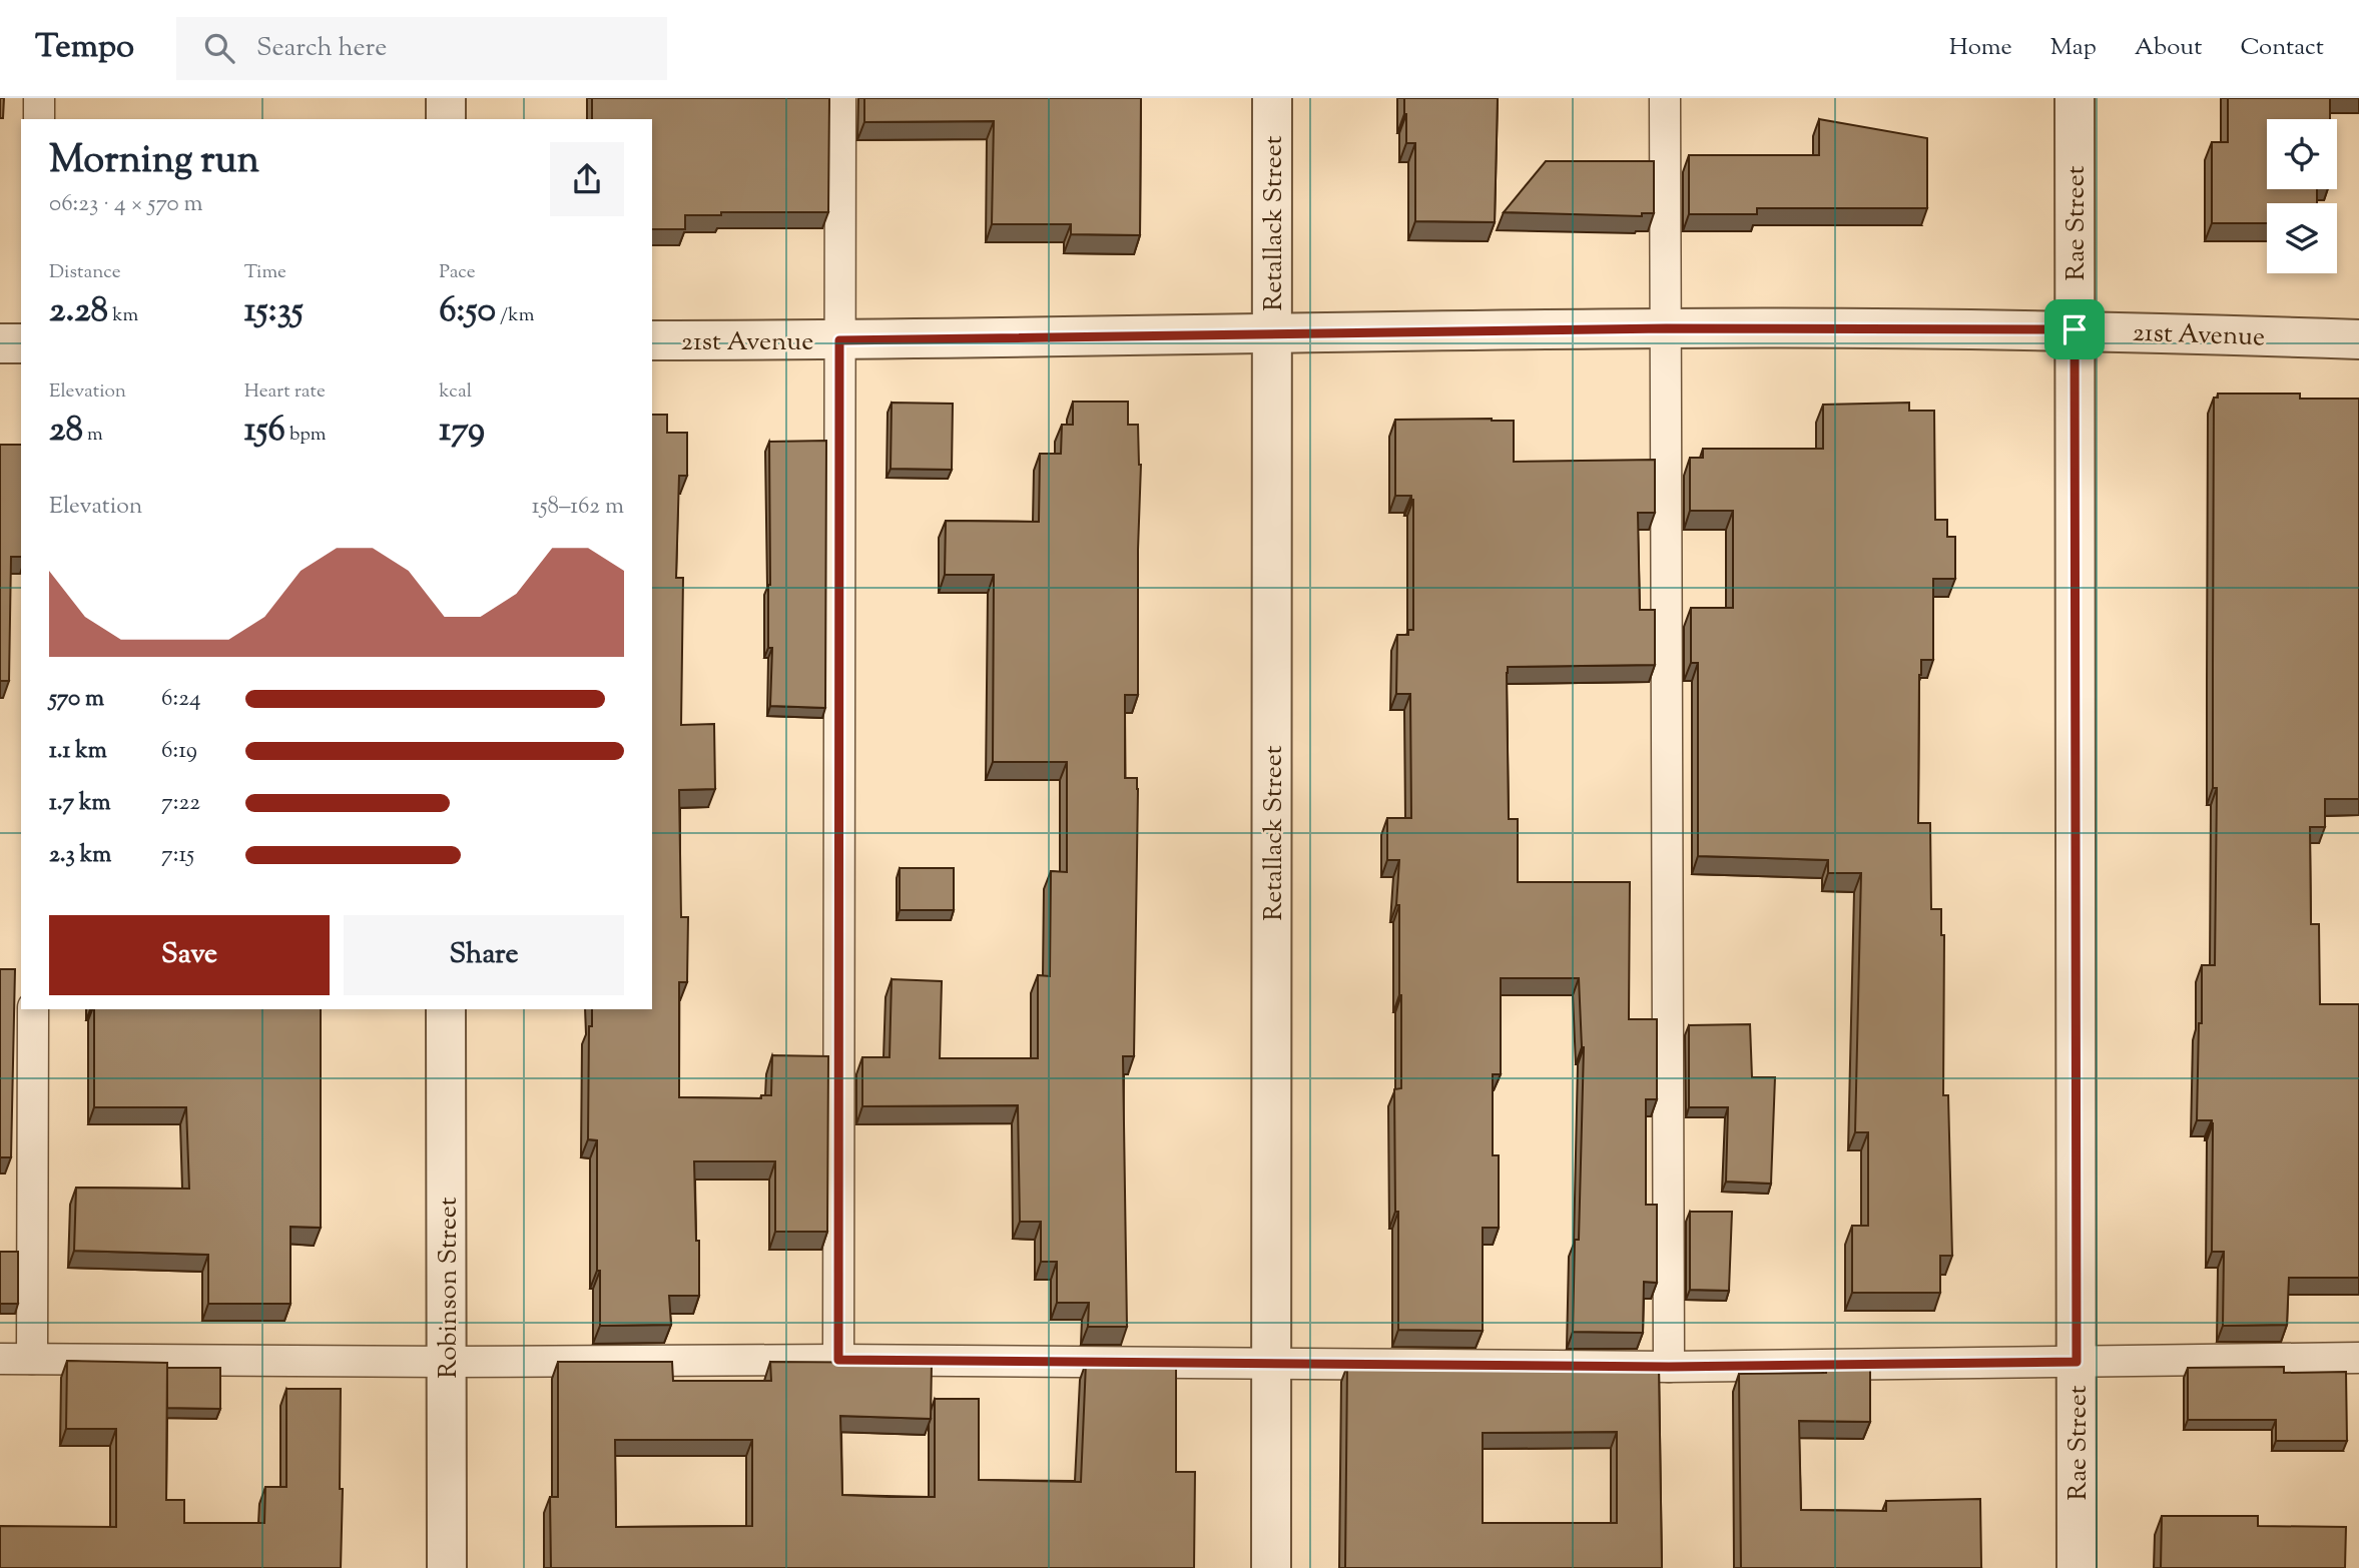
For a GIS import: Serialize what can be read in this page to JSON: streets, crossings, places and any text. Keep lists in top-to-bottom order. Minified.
{"streets":{"street":["Retallack Street","Rae Street","21st Avenue","Robinson Street"]},"crossings":[["Retallack Street","21st Avenue"],["Rae Street","21st Avenue"]],"page":{"header":"Tempo","search":"Search here","nav":["Home","Map","About","Contact"],"heading":["Morning run","06:23 · 4 × 570 m"],"stats":[["Distance","2.28 km"],["Time","15:35"],["Pace","6:50 /km"],["Elevation","28 m"],["Heart rate","156 bpm"],["kcal","179"]],"chart":["Elevation","158–162 m"],"list":[{"name":"570 m","note":"6:24"},{"name":"1.1 km","note":"6:19"},{"name":"1.7 km","note":"7:22"},{"name":"2.3 km","note":"7:15"}],"buttons":["Save","Share"]}}
